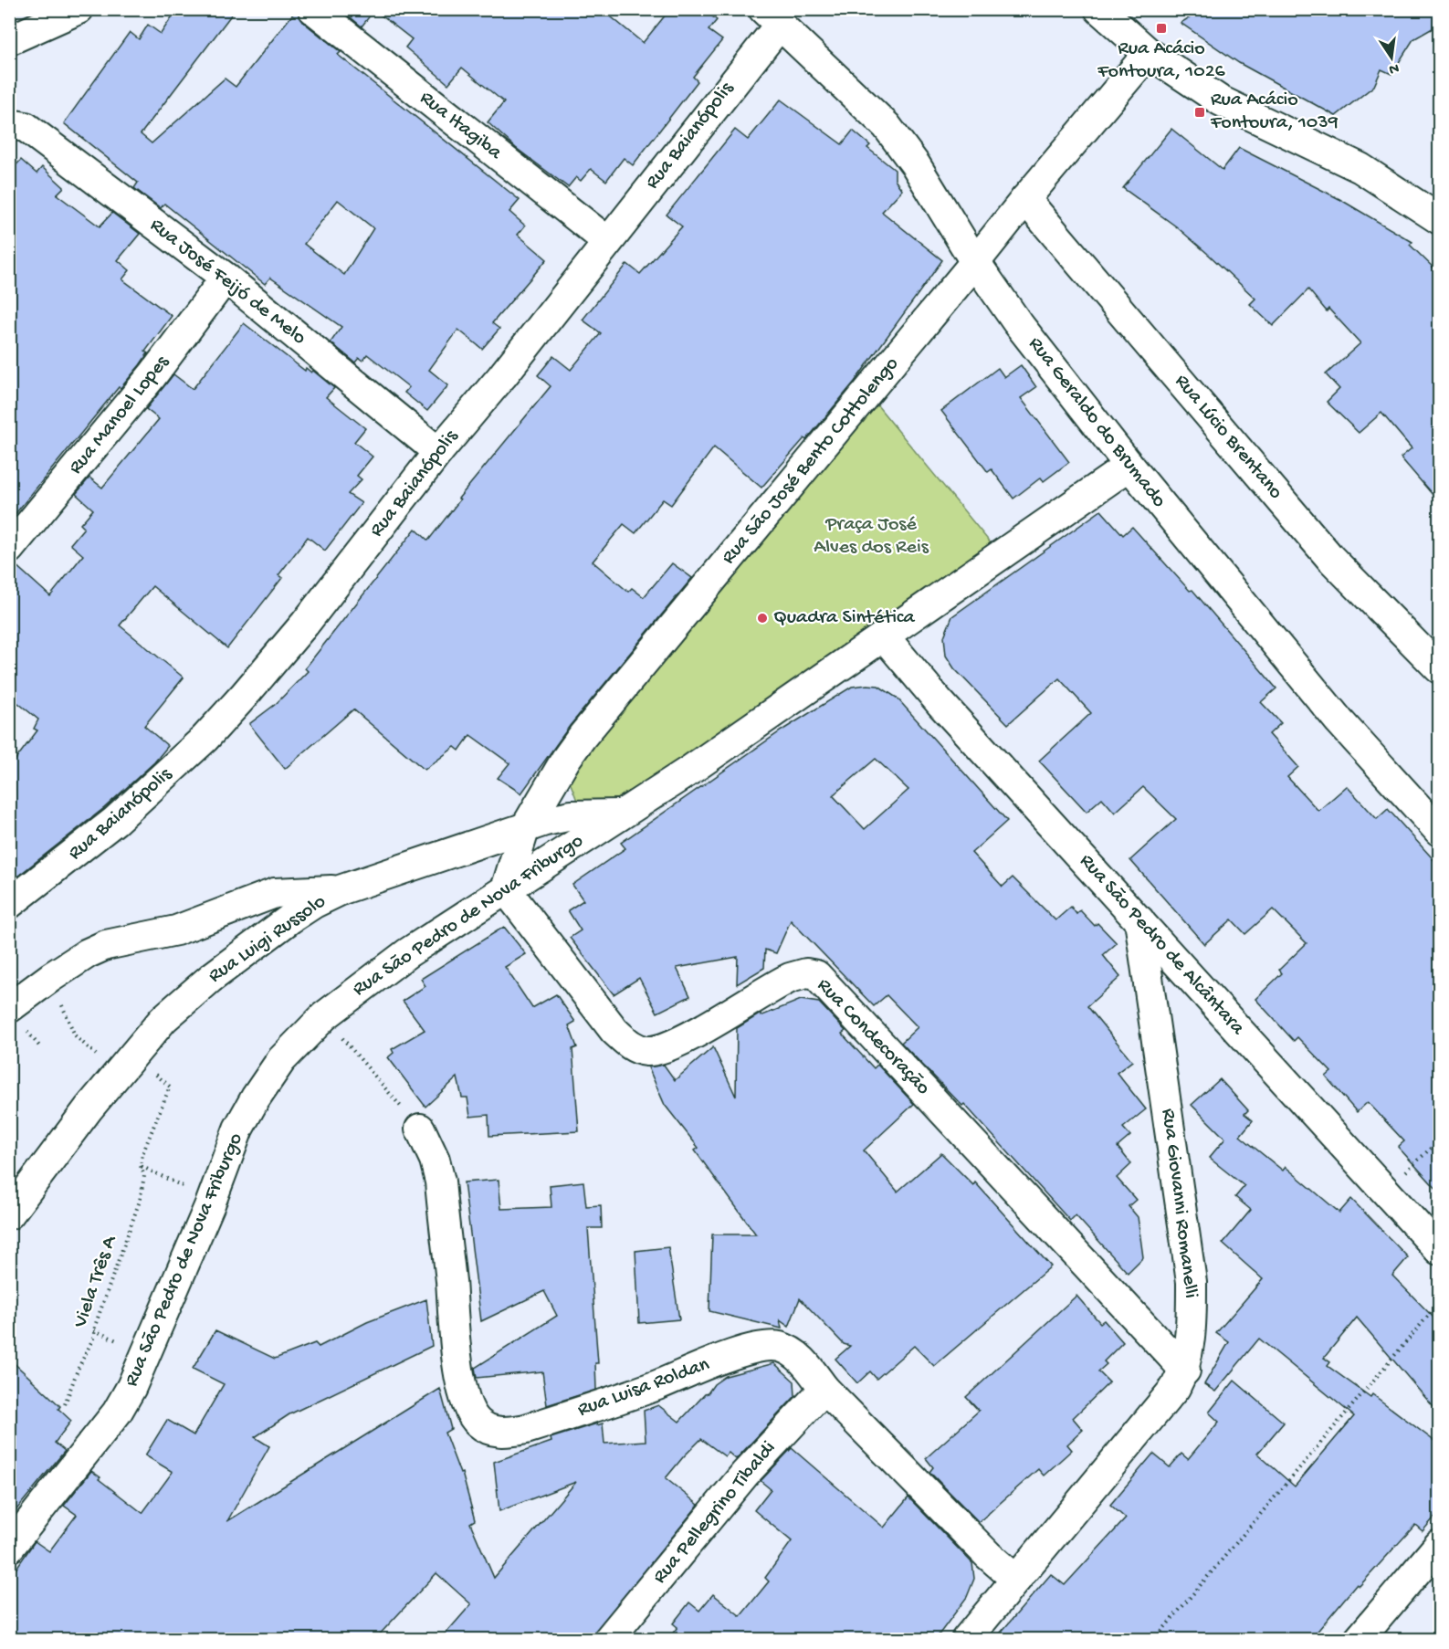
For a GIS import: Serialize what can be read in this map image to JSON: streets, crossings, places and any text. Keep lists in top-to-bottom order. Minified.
{"streets":{"street":["Rua Itagiba","Rua Baianópolis","Rua José Feijó de Melo","Rua Manoel Lopes","Rua Geraldo do Brumado","Rua Lúcio Brentano","Rua São José Bento Cottolengo","Rua São Pedro de Nova Friburgo","Rua Luigi Russolo","Rua São Pedro de Alcântara","Rua Condecoração","Rua Giovanni Romanelli","Rua Luisa Roldan","Rua Pellegrino Tibaldi"],"path":["Viela Três A"]},"crossings":[["Rua Itagiba","Rua Baianópolis"],["Rua Baianópolis","Rua José Feijó de Melo"],["Rua Baianópolis","Rua Geraldo do Brumado"],["Rua José Feijó de Melo","Rua Manoel Lopes"],["Rua Geraldo do Brumado","Rua São José Bento Cottolengo"],["Rua Geraldo do Brumado","Rua São Pedro de Nova Friburgo"],["Rua Lúcio Brentano","Rua São José Bento Cottolengo"],["Rua São José Bento Cottolengo","Rua São Pedro de Nova Friburgo"],["Rua São José Bento Cottolengo","Rua Luigi Russolo"],["Rua São José Bento Cottolengo","Rua Condecoração"],["Rua São Pedro de Nova Friburgo","Rua Luigi Russolo"],["Rua São Pedro de Nova Friburgo","Rua São Pedro de Alcântara"],["Rua São Pedro de Nova Friburgo","Rua Condecoração"],["Rua Luigi Russolo","Viela Três A"],["Rua São Pedro de Alcântara","Rua Giovanni Romanelli"],["Rua Condecoração","Rua Giovanni Romanelli"],["Rua Giovanni Romanelli","Rua Luisa Roldan"],["Rua Luisa Roldan","Rua Pellegrino Tibaldi"]],"parks":["Praça José Alves dos Reis"],"places":{"transit":["Rua Acácio Fontoura, 1026","Rua Acácio Fontoura, 1039"],"other":["Quadra Sintética"]},"north":"bottom"}
